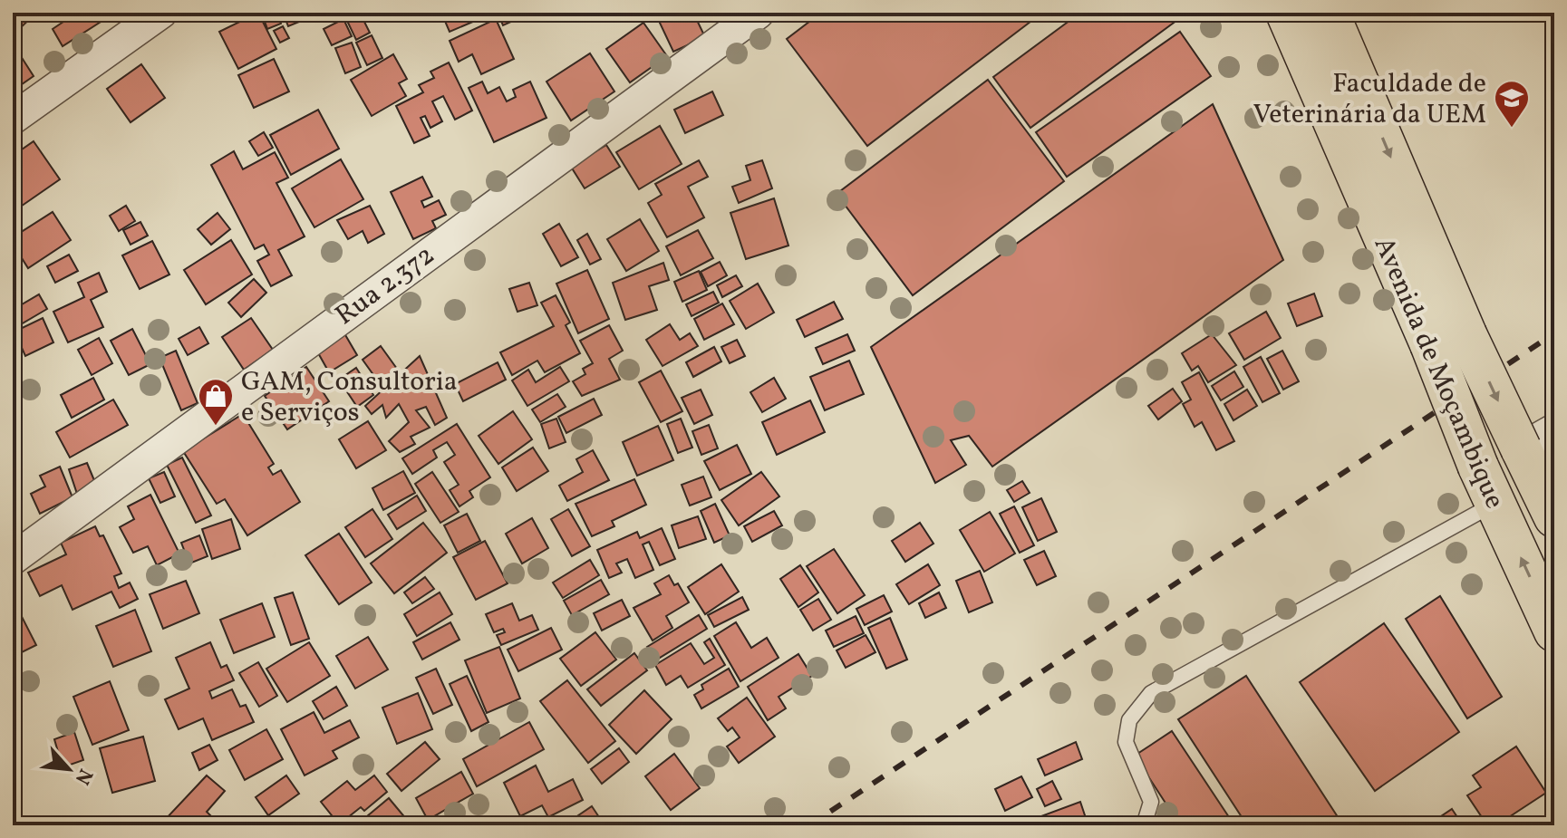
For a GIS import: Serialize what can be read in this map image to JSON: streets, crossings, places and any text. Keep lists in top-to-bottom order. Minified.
{"streets":{"highway":["Avenida de Moçambique"],"street":["Rua 2.372"]},"places":{"school or university":["Faculdade de Veterinária da UEM"],"shop":["GAM, Consultoria e Serviços"]},"north":"bottom right"}
